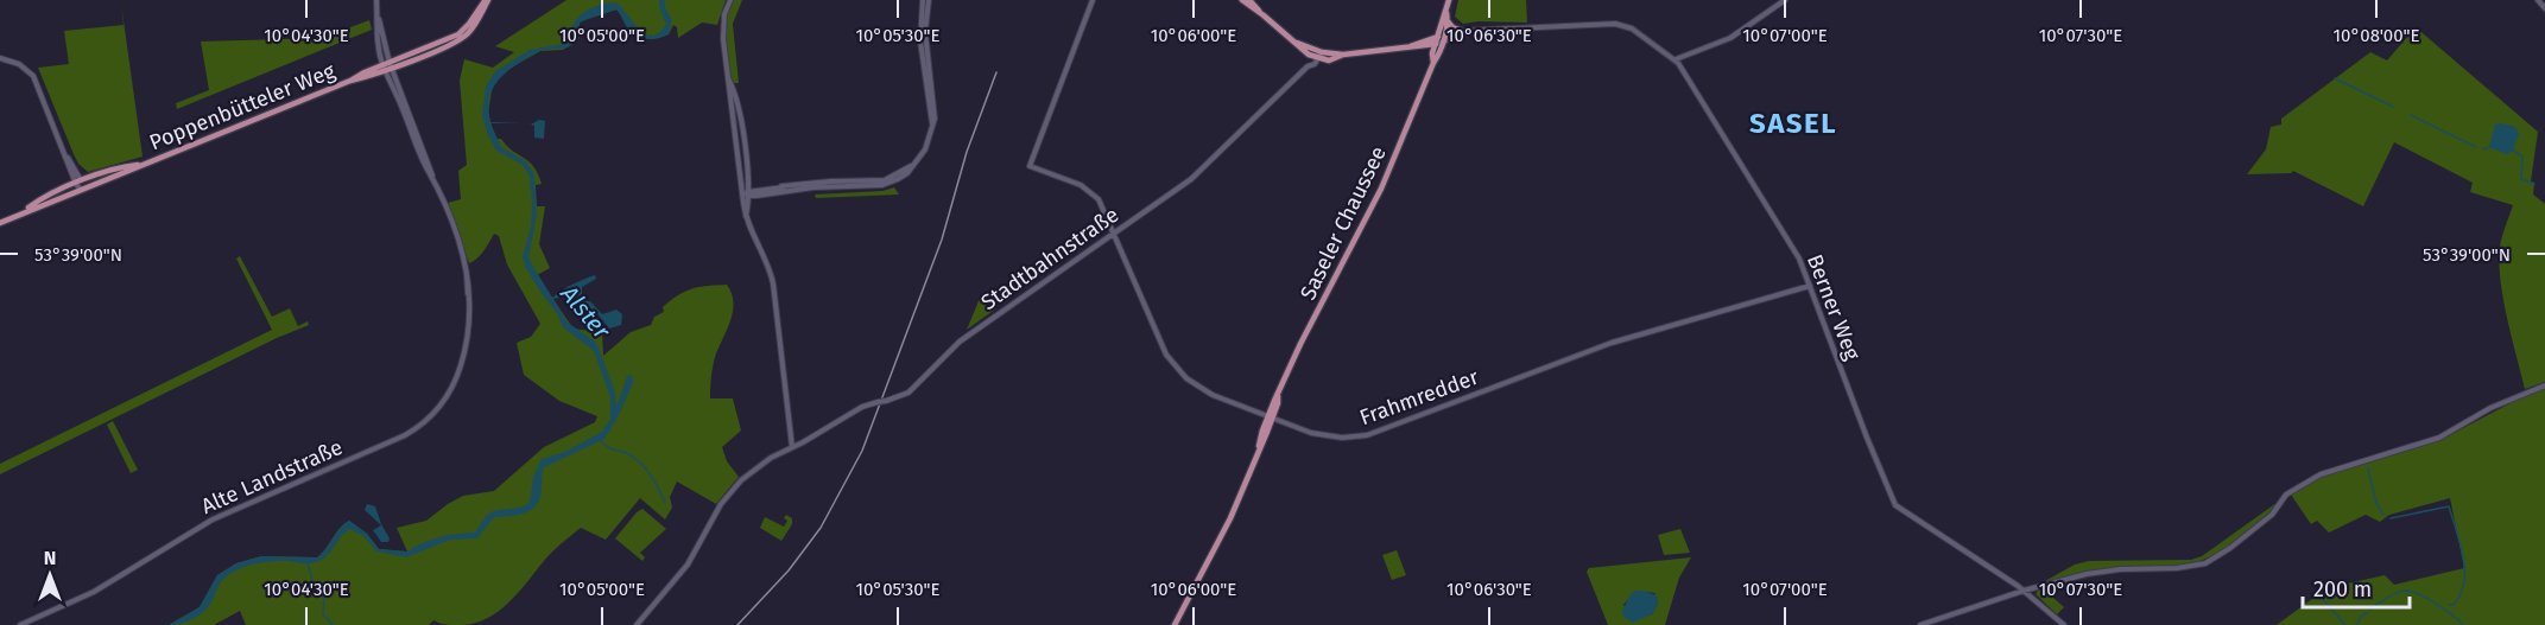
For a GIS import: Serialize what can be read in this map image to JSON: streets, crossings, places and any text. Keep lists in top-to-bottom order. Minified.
{"streets":{"main road":["Poppenbütteler Weg","Saseler Chaussee","Stadtbahnstraße"],"street":["Berner Weg","Frahmredder","Alte Landstraße"]},"crossings":[["Poppenbütteler Weg","Alte Landstraße"],["Saseler Chaussee","Stadtbahnstraße"],["Saseler Chaussee","Frahmredder"],["Stadtbahnstraße","Berner Weg"],["Stadtbahnstraße","Frahmredder"],["Berner Weg","Frahmredder"]],"districts":["SASEL"],"water":["Alster"],"scale_bar":"200 m","north":"top","coordinates":["10°04'30\"E","10°05'00\"E","10°05'30\"E","10°06'00\"E","10°06'30\"E","10°07'00\"E","10°07'30\"E","10°08'00\"E","53°39'00\"N"]}
